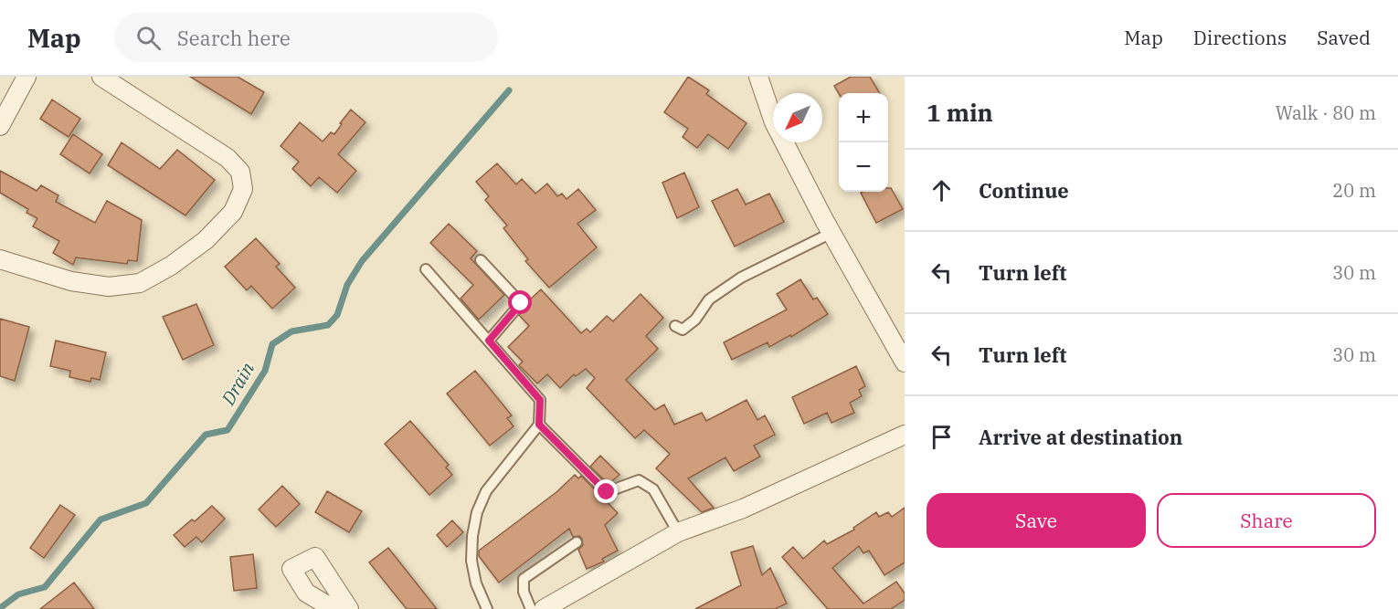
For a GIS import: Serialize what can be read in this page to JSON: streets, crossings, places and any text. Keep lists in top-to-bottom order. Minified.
{"water":["Drain"],"north":"bottom left","page":{"header":"Map","search":"Search here","nav":["Map","Directions","Saved"],"heading":["1 min","Walk · 80 m"],"map_buttons":["+","−"],"list":[["Continue","20 m"],["Turn left","30 m"],["Turn left","30 m"],"Arrive at destination"],"buttons":["Save","Share"]}}
